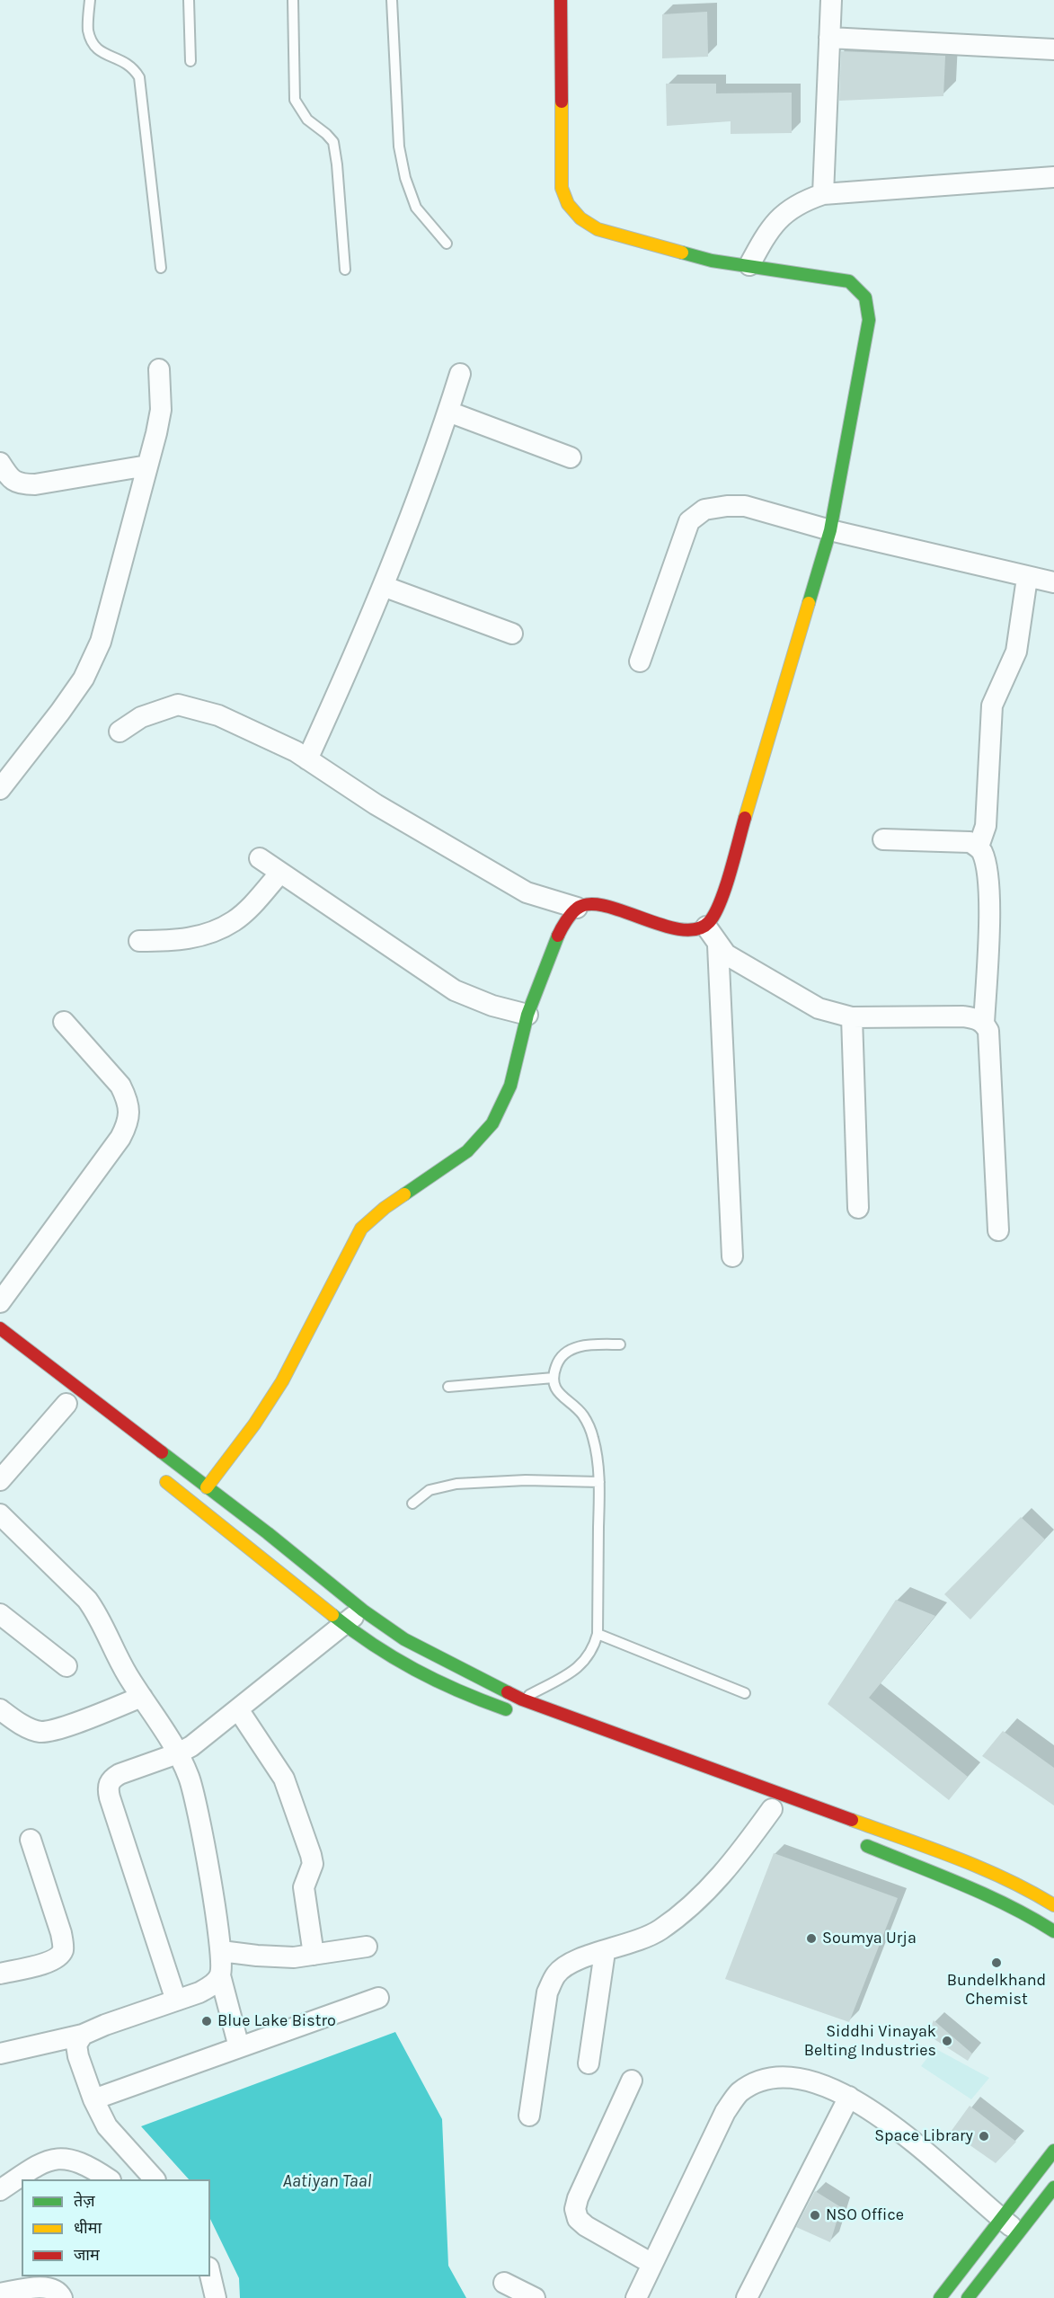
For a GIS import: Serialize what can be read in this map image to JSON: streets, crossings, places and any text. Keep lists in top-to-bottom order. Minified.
{"water":["Aatiyan Taal"],"places":["Soumya Urja","Bundelkhand Chemist","Blue Lake Bistro","Siddhi Vinayak Belting Industries","Space Library","NSO Office"],"legend":["तेज़","धीमा","जाम"]}
